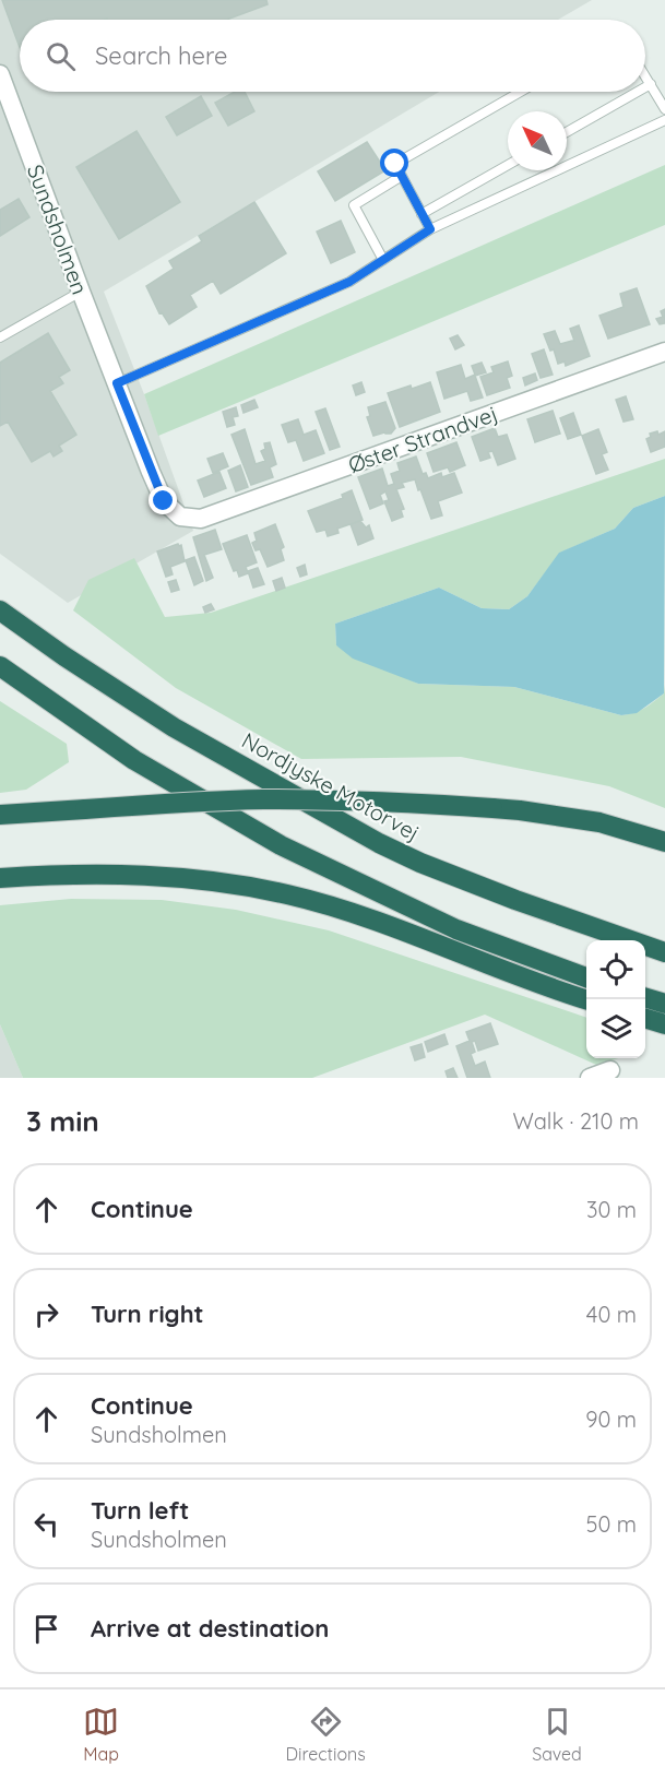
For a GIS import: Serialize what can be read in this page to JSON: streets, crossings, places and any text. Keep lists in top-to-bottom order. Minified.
{"streets":{"highway":["Nordjyske Motorvej"],"street":["Sundsholmen","Øster Strandvej"]},"crossings":[["Sundsholmen","Øster Strandvej"]],"north":"top left","page":{"search":"Search here","heading":["3 min","Walk · 210 m"],"list":[["Continue","30 m"],["Turn right","40 m"],["Continue","Sundsholmen","90 m"],["Turn left","Sundsholmen","50 m"],"Arrive at destination"],"nav":["Map","Directions","Saved"]}}
